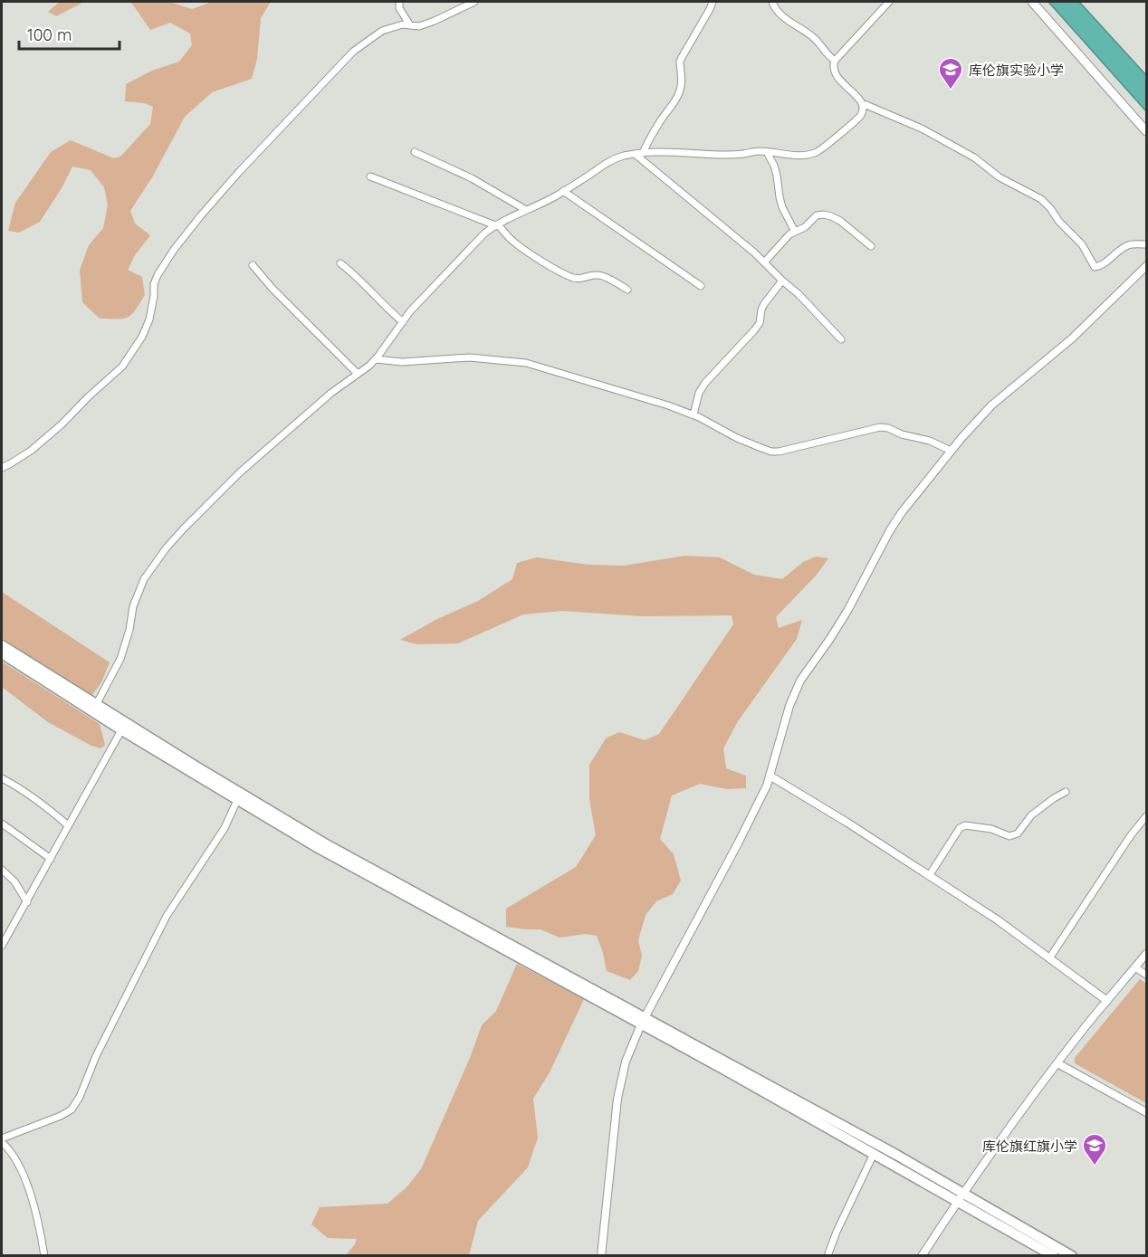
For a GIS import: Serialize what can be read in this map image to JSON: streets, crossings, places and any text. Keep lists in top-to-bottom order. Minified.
{"places":{"school or university":["库伦旗实验小学","库伦旗红旗小学"]},"scale_bar":"100 m"}
